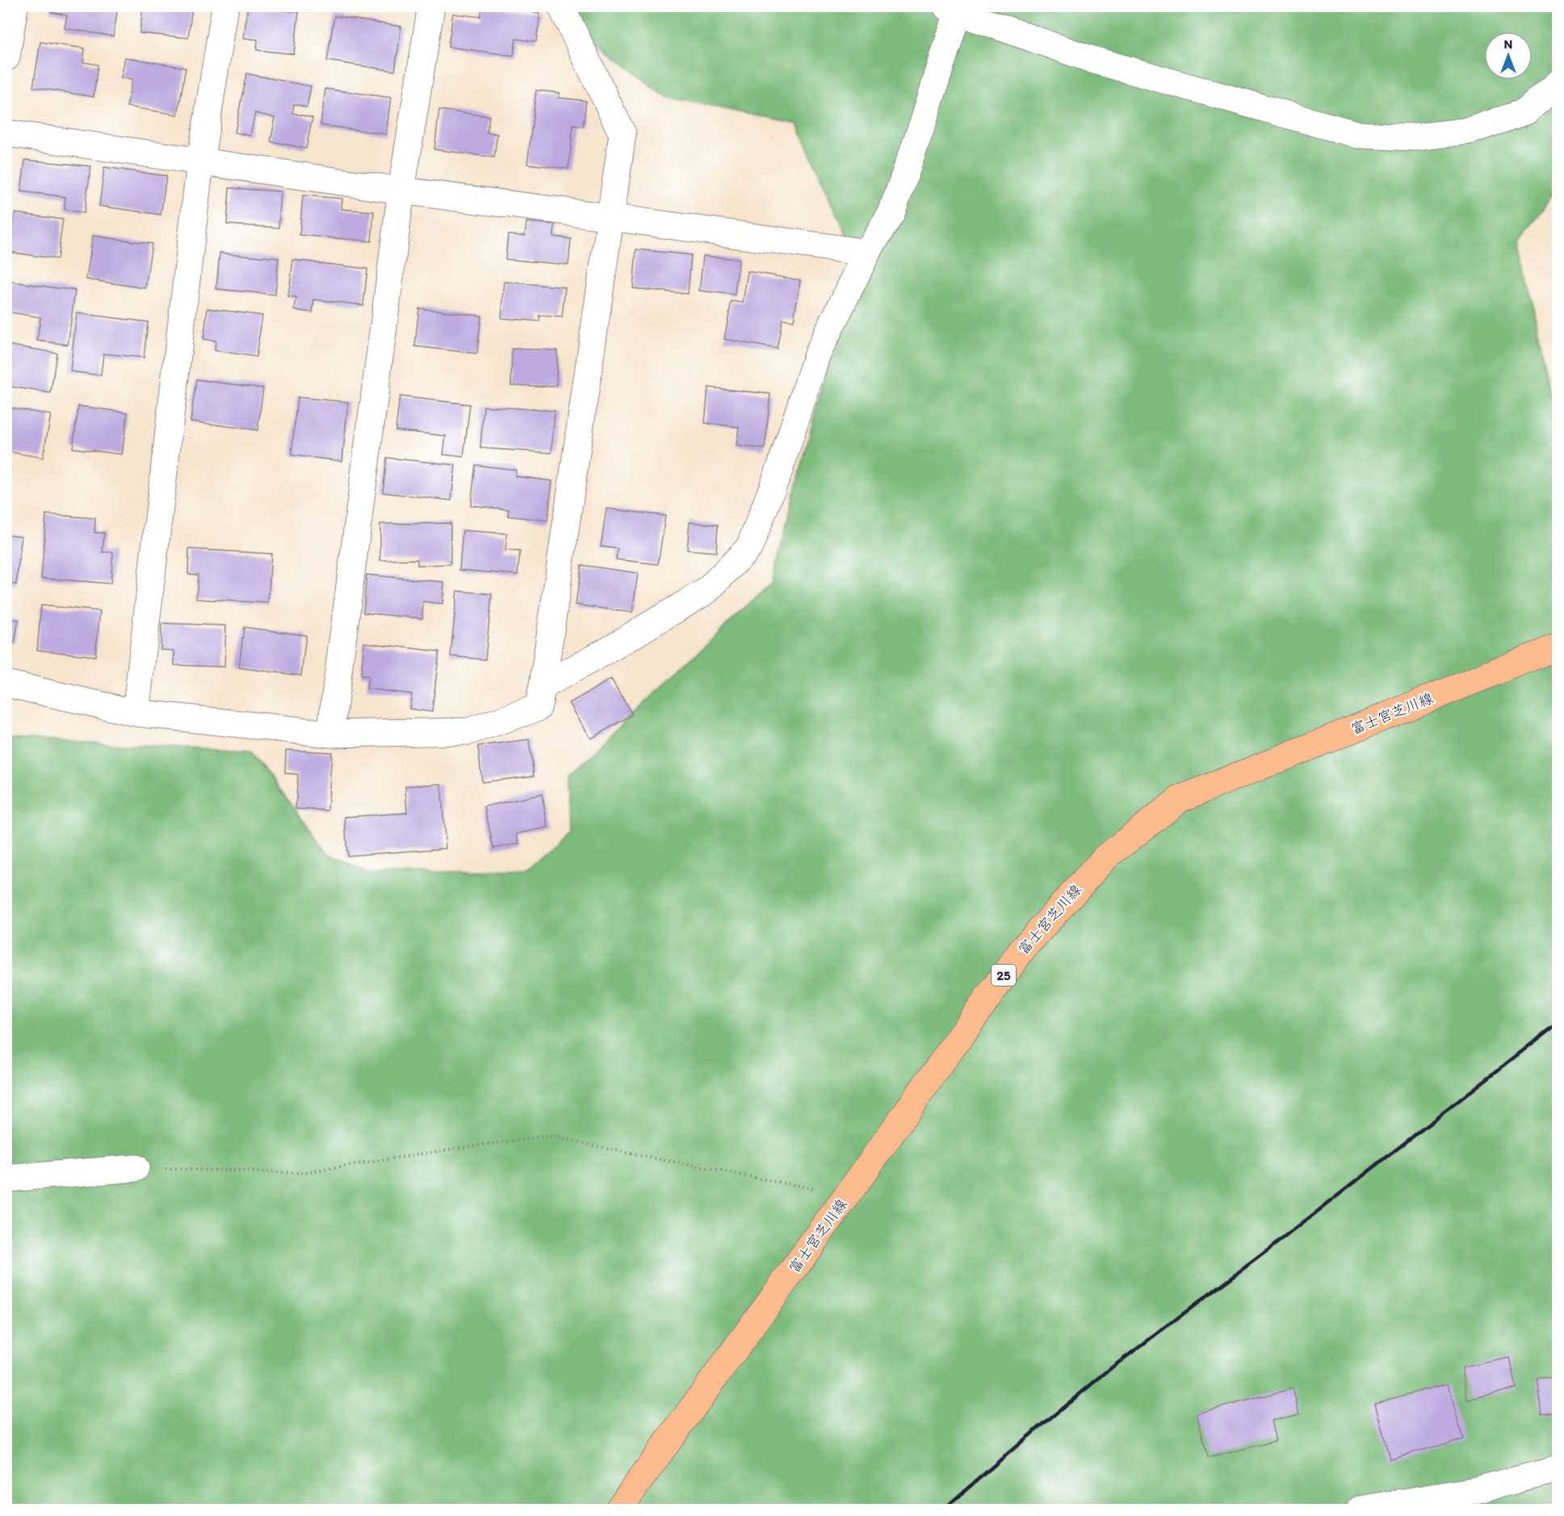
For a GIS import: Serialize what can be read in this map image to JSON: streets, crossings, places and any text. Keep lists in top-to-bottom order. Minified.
{"streets":{"main road":["富士宮芝川線","25"]},"north":"top"}
